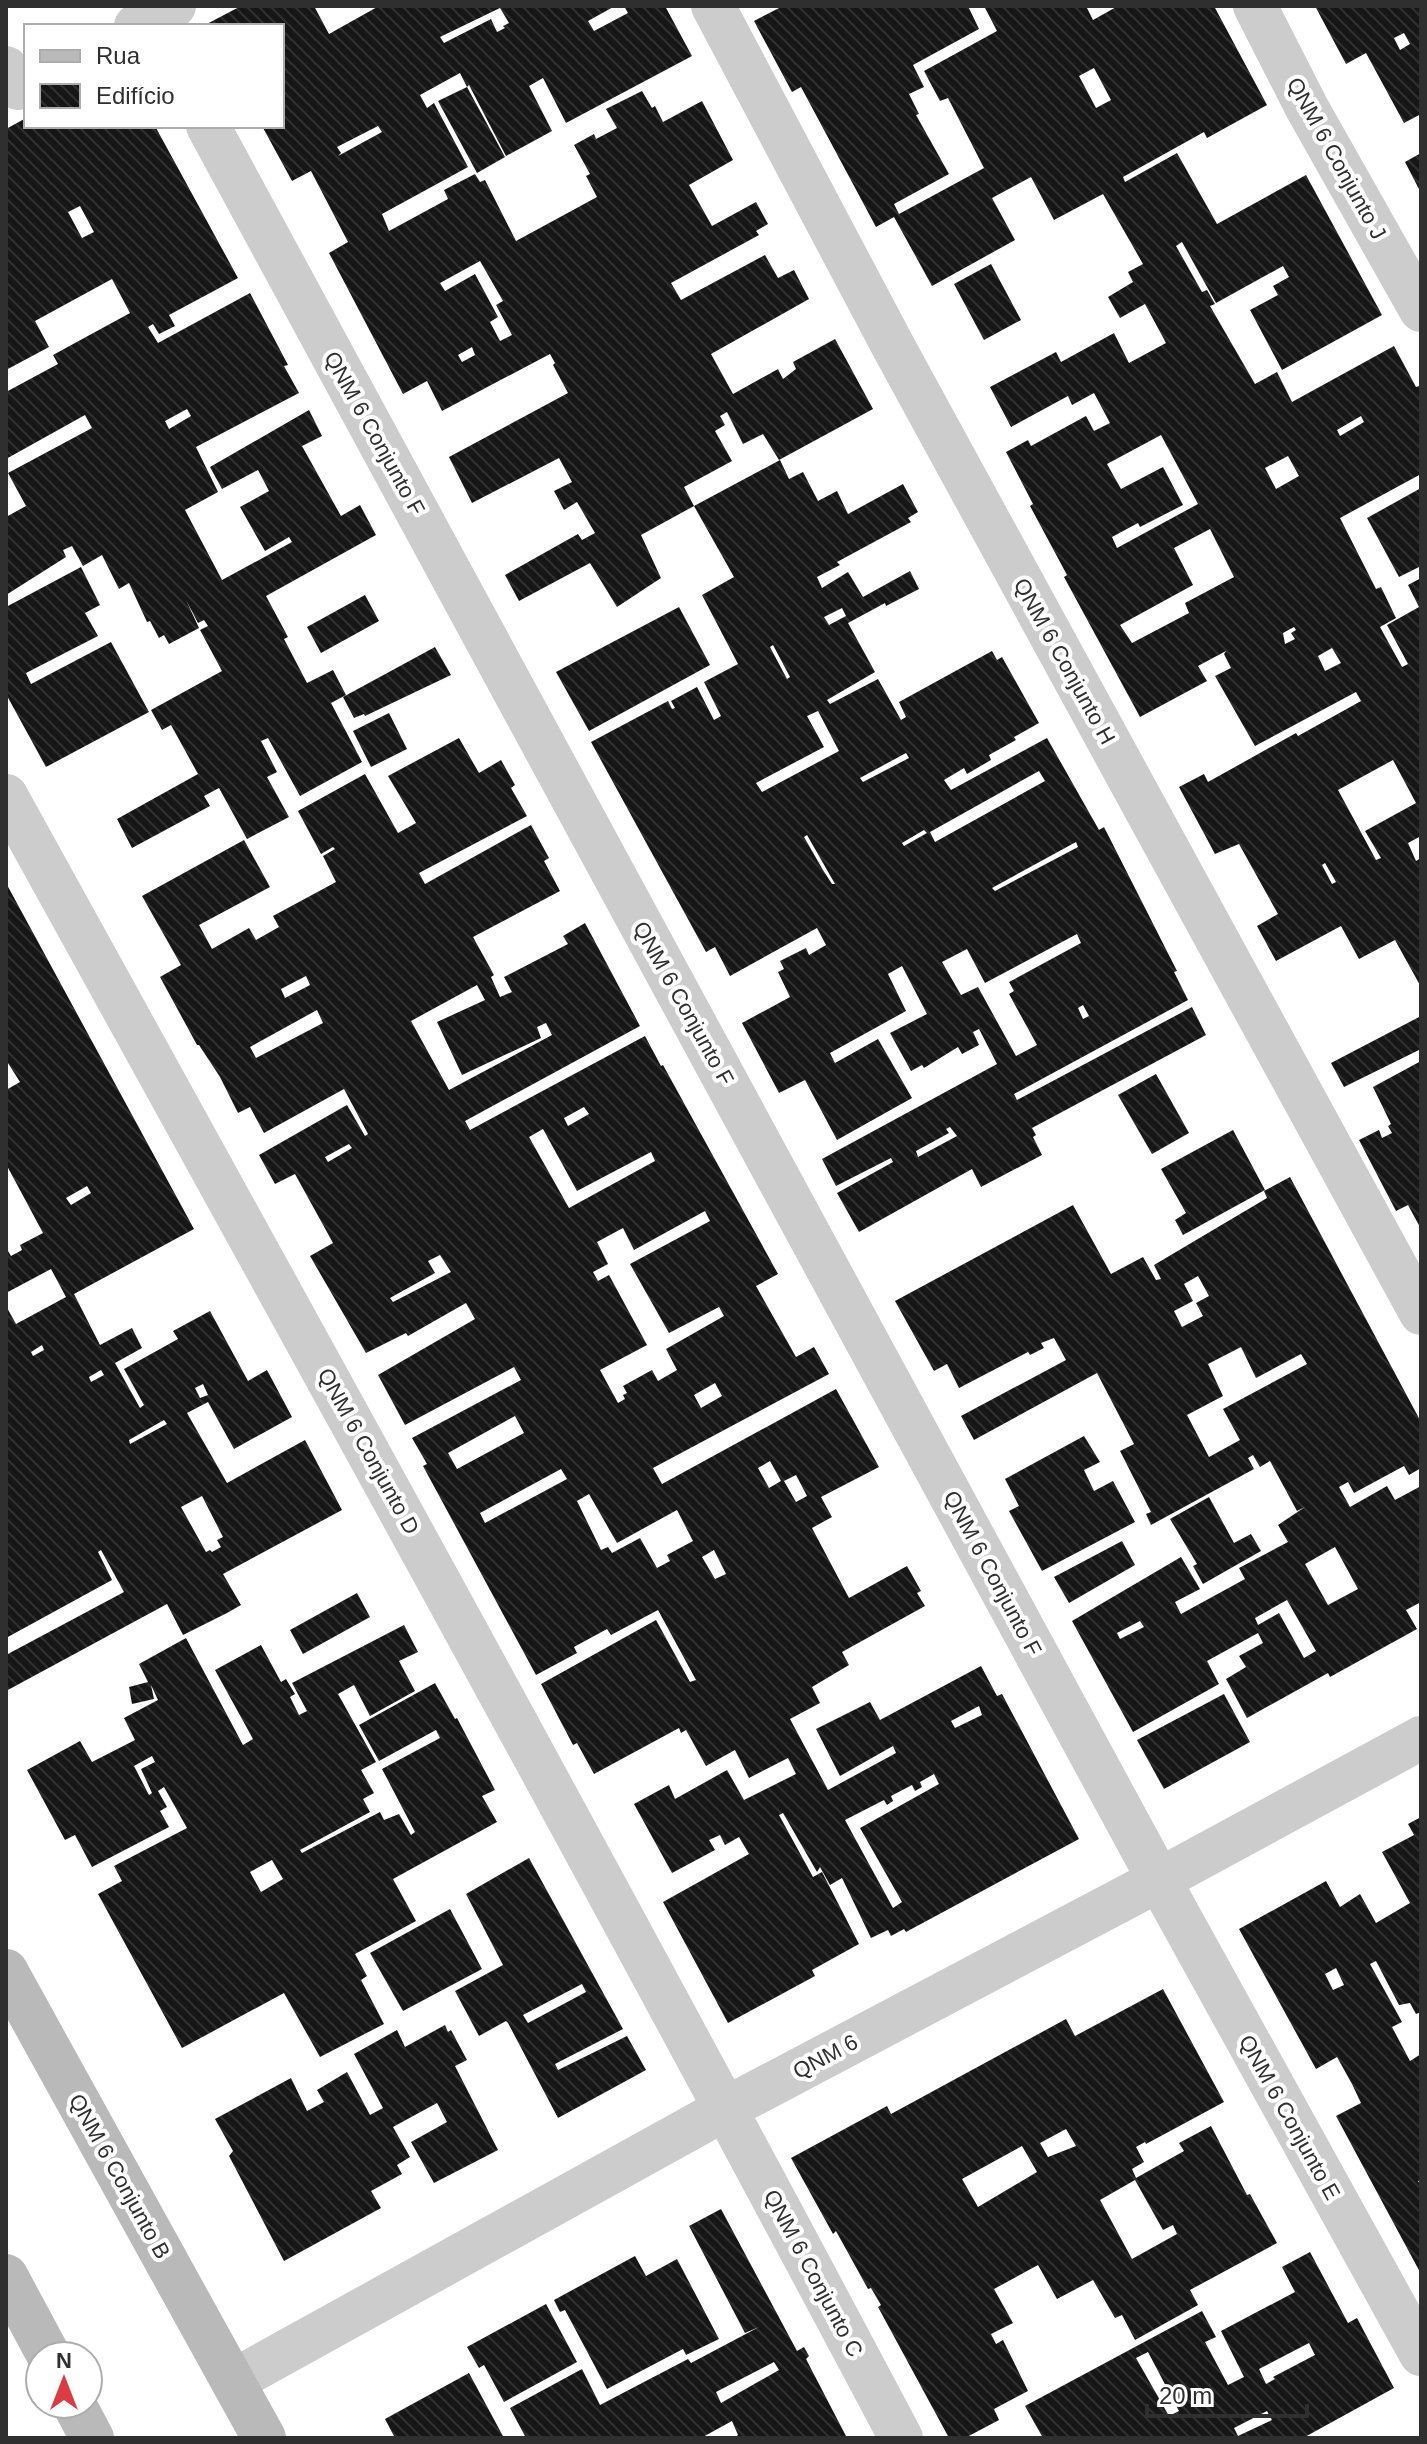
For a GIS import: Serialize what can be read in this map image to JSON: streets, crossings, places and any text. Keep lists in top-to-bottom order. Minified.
{"streets":{"main road":["QNM 6 Conjunto B"],"street":["QNM 6 Conjunto J","QNM 6 Conjunto F","QNM 6 Conjunto H","QNM 6 Conjunto D","QNM 6","QNM 6 Conjunto E","QNM 6 Conjunto C"]},"crossings":[["QNM 6 Conjunto F","QNM 6"],["QNM 6 Conjunto F","QNM 6 Conjunto E"],["QNM 6 Conjunto D","QNM 6"],["QNM 6 Conjunto D","QNM 6 Conjunto C"],["QNM 6","QNM 6 Conjunto E"],["QNM 6","QNM 6 Conjunto B"],["QNM 6","QNM 6 Conjunto C"]],"legend":["Rua","Edifício"],"scale_bar":"20 m","north":"top"}
